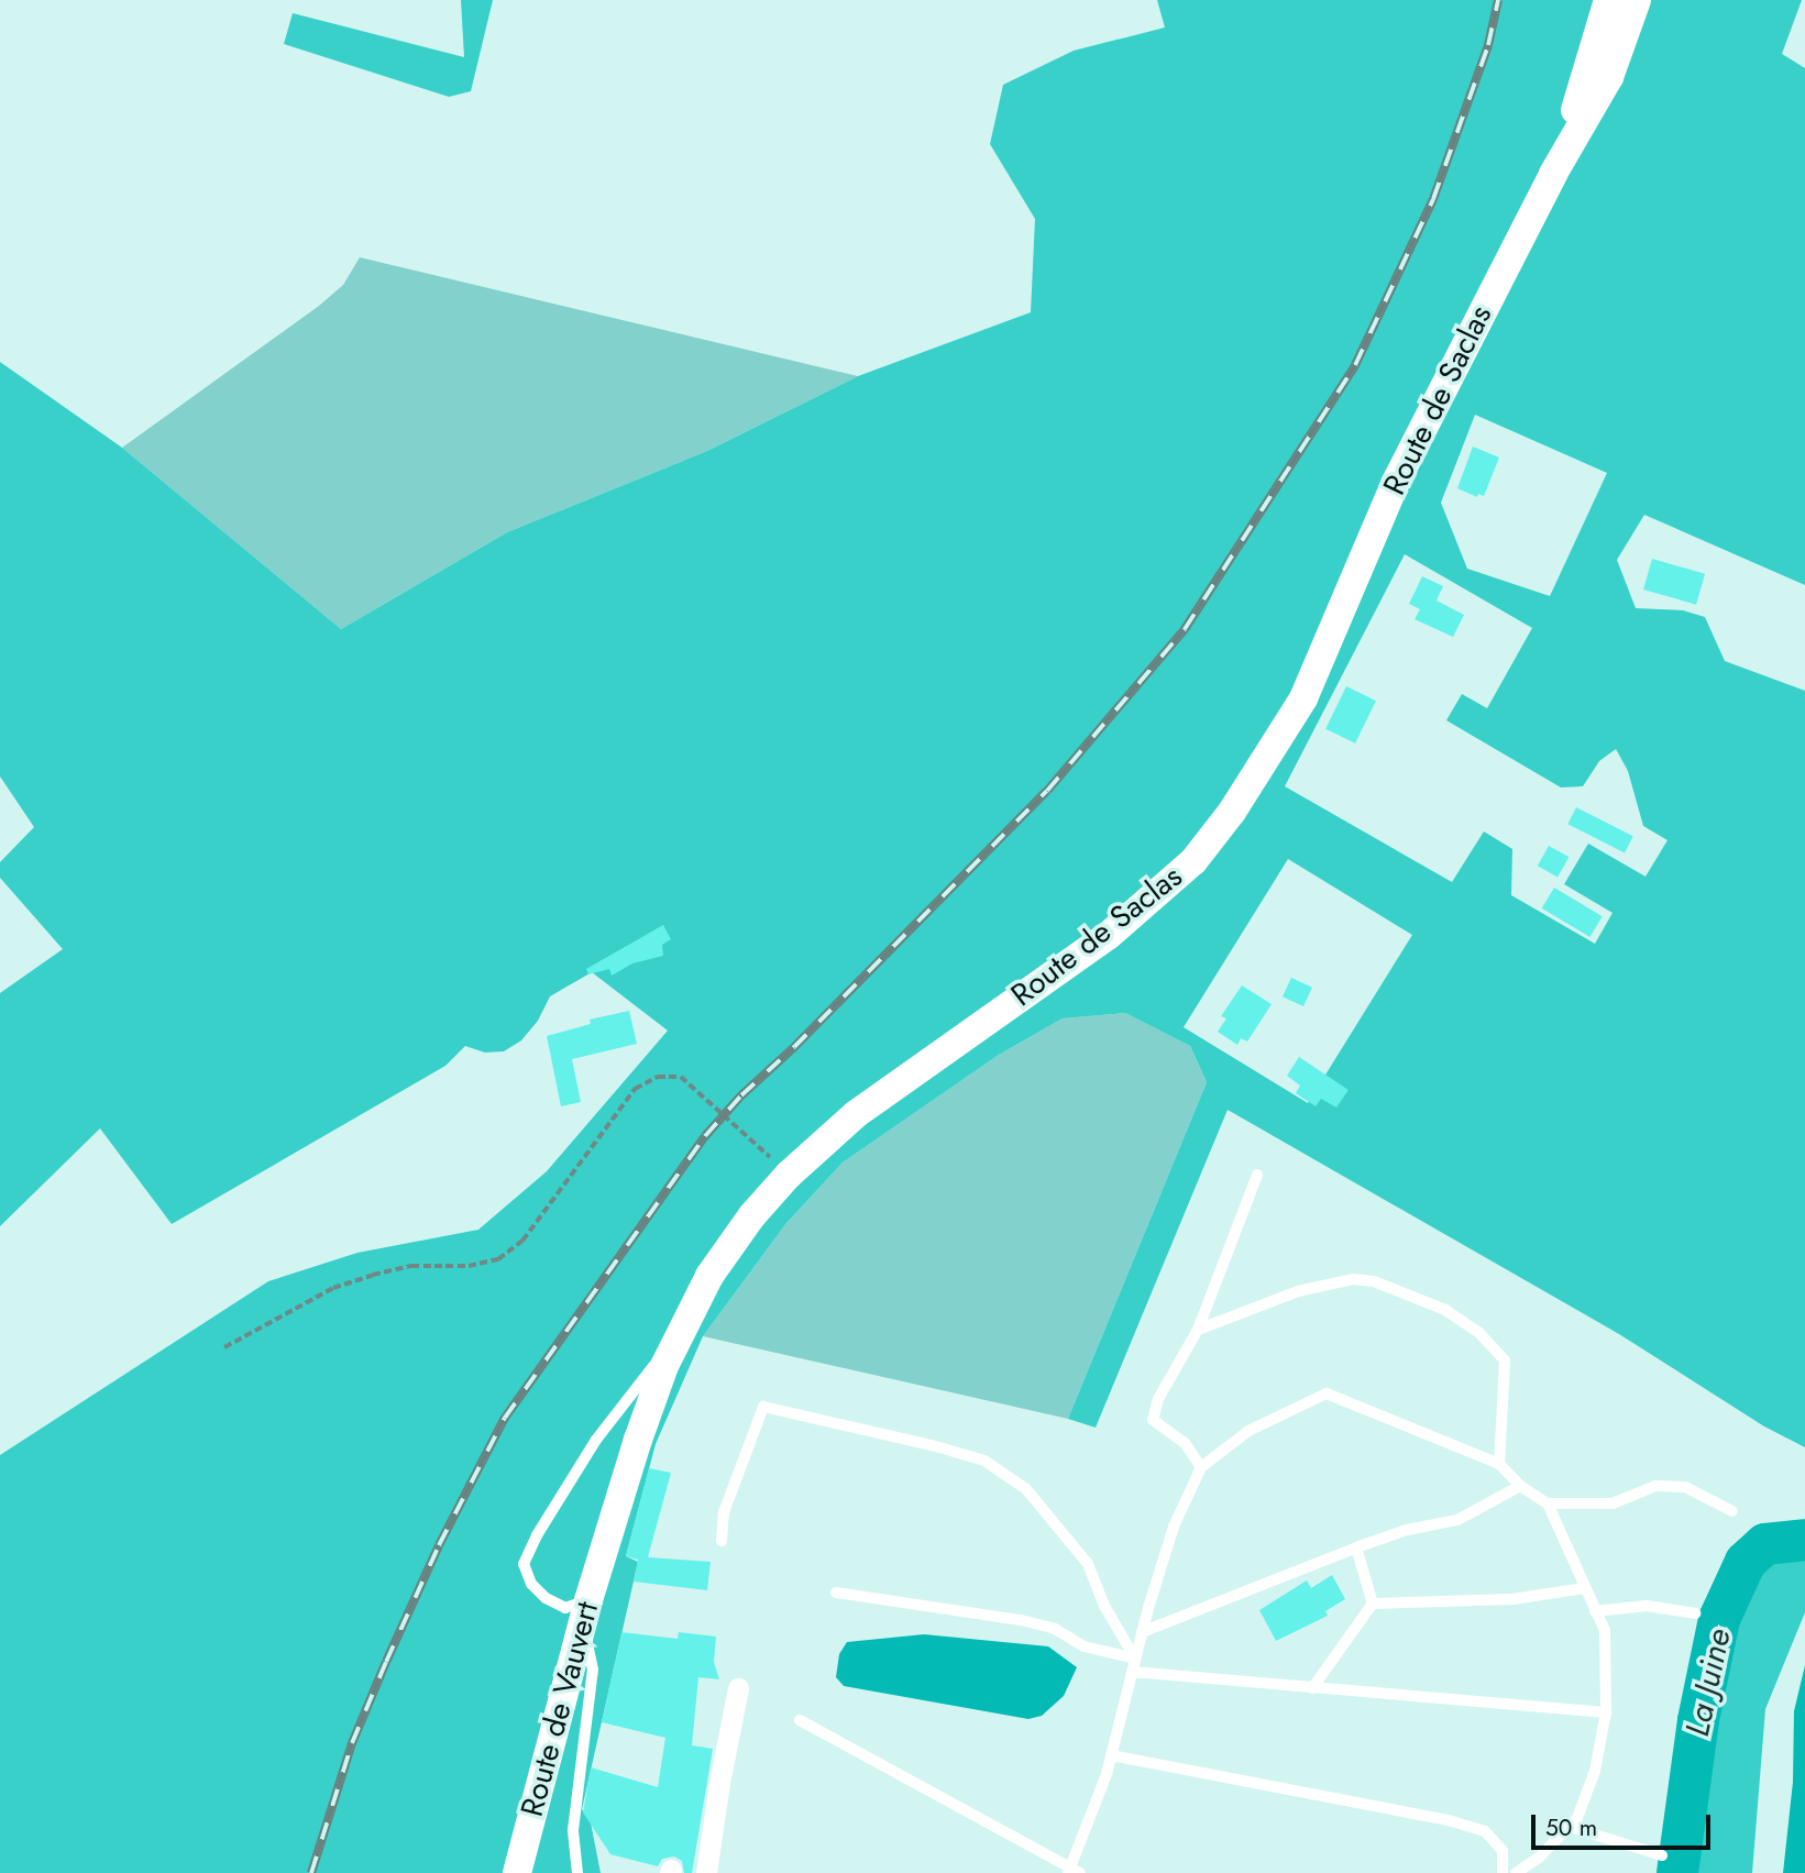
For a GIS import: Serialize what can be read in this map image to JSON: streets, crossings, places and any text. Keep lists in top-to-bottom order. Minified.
{"streets":{"main road":["Route de Saclas","Route de Vauvert"]},"crossings":[["Route de Saclas","Route de Vauvert"]],"water":["La Juine"],"scale_bar":"50 m"}
